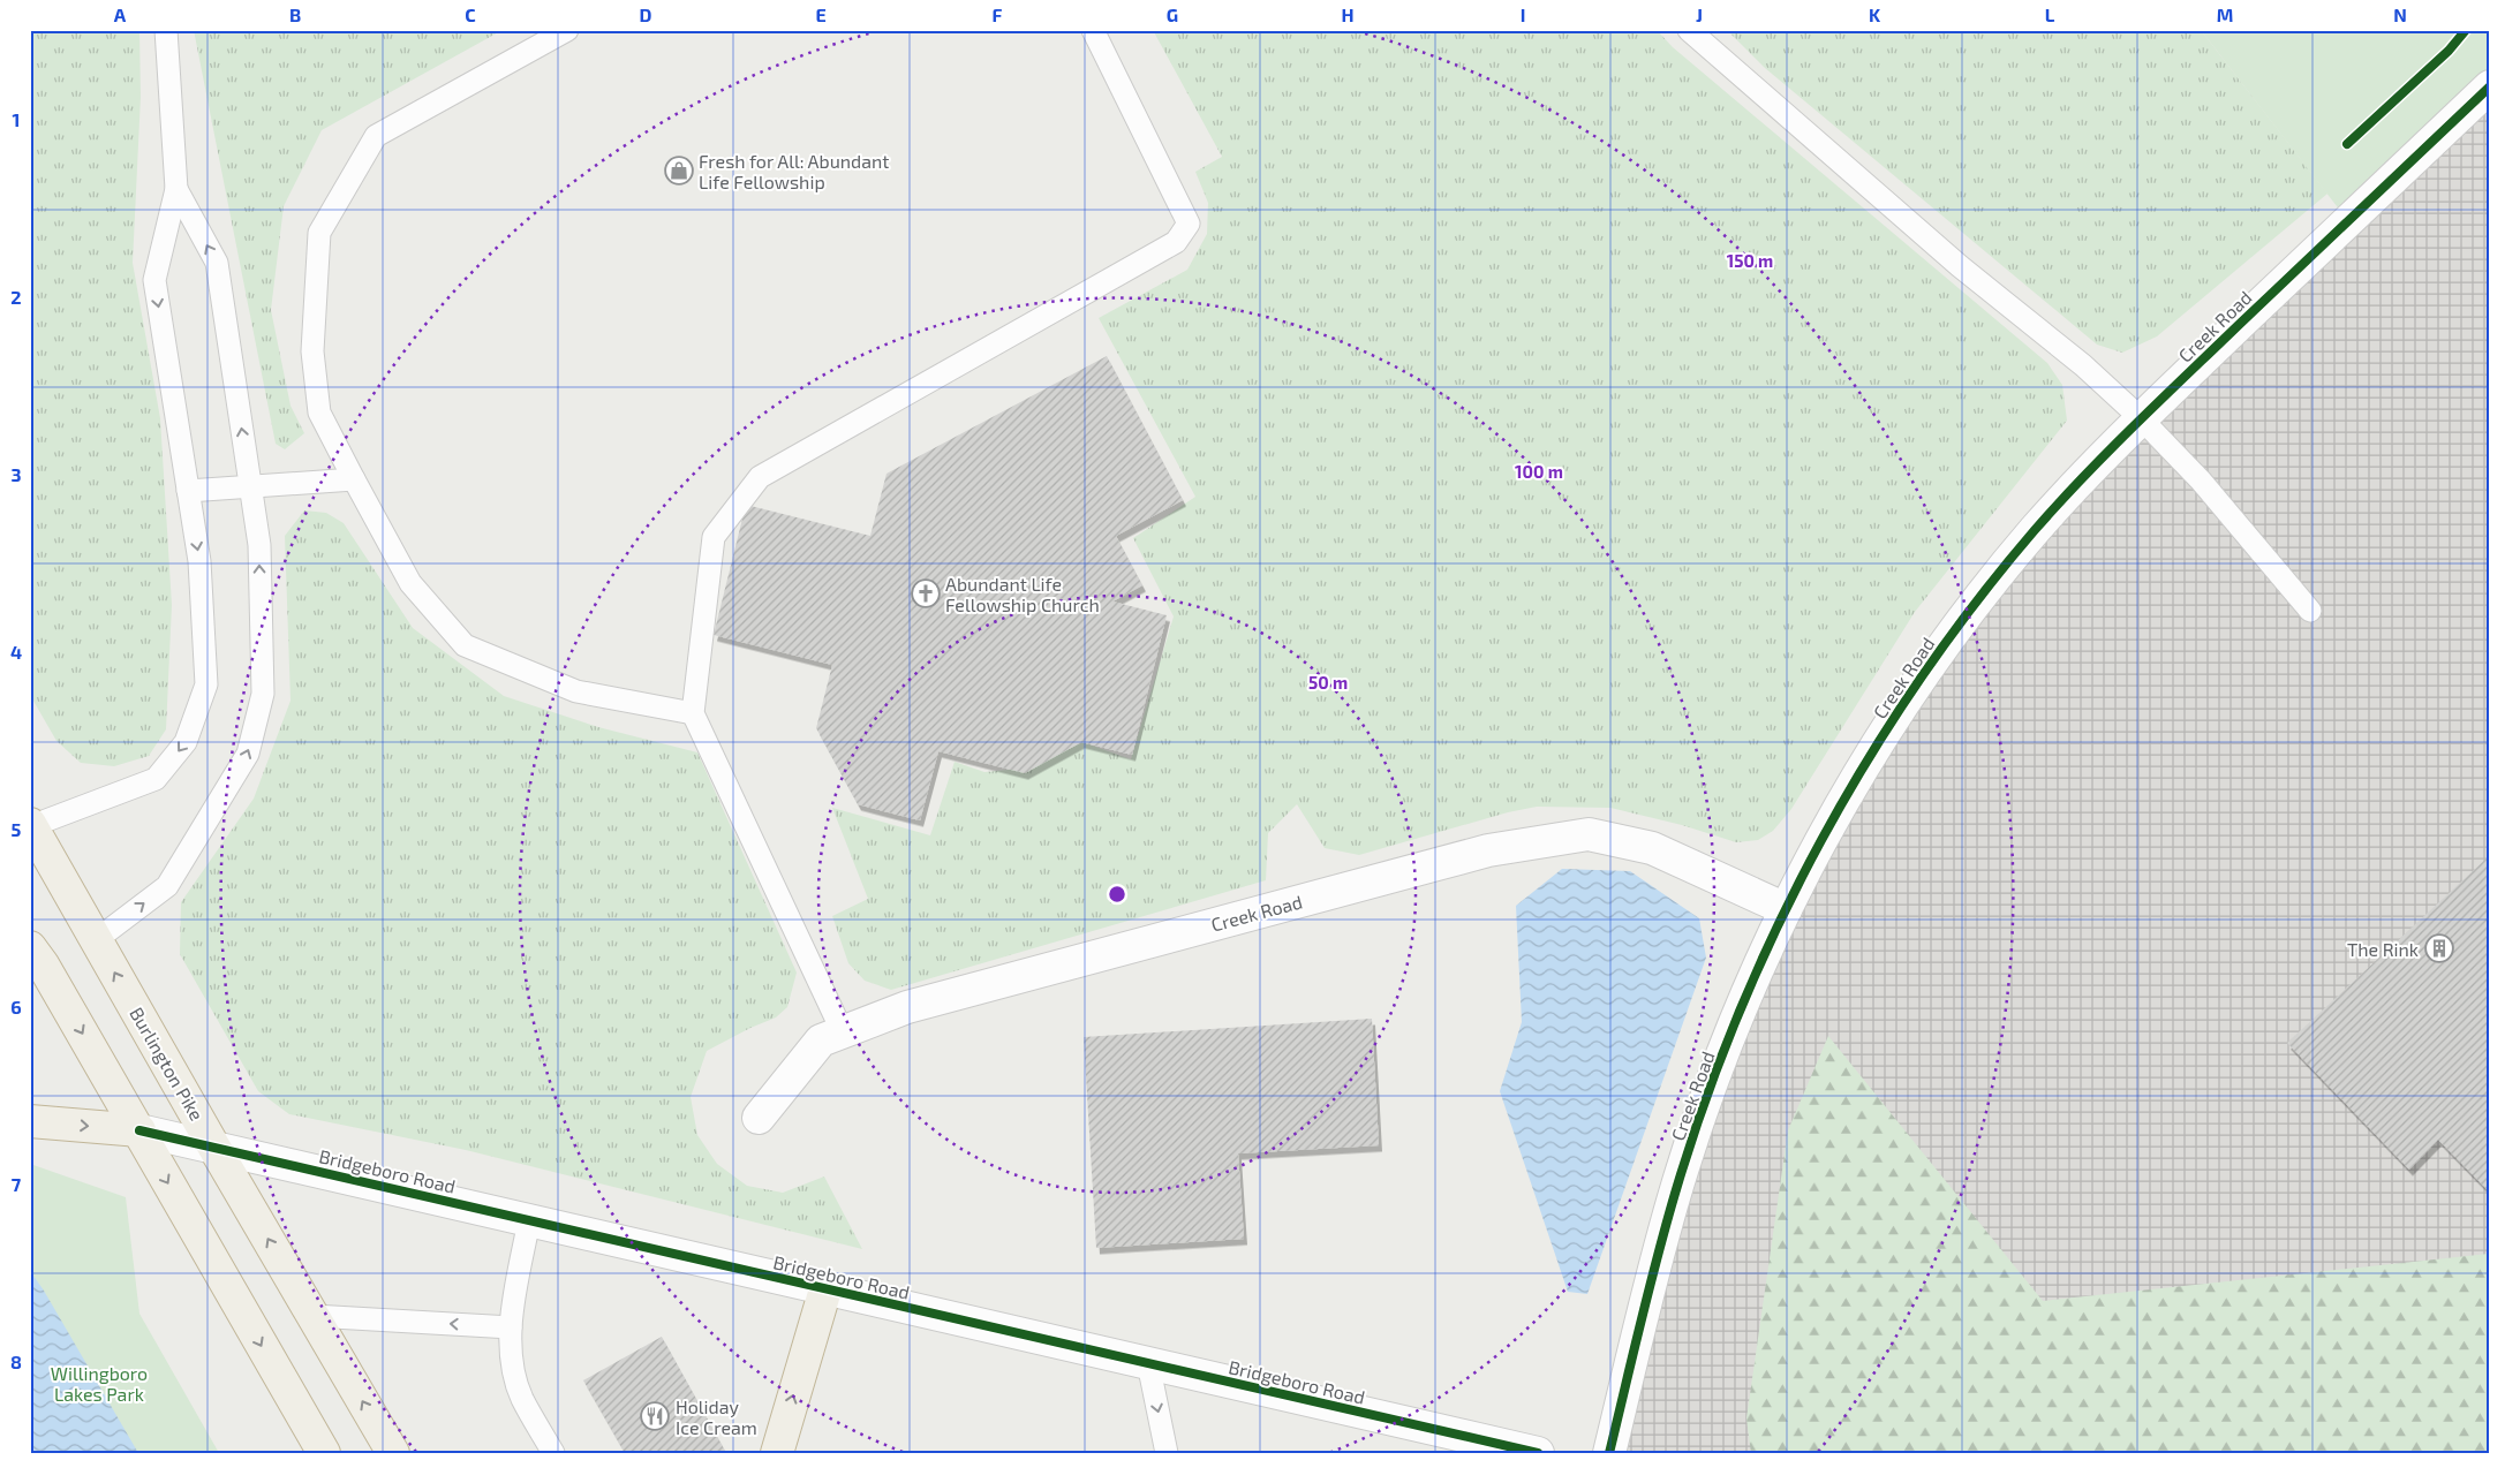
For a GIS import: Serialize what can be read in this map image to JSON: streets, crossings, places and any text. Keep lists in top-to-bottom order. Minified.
{"streets":{"highway":["Burlington Pike"],"street":["Creek Road","Bridgeboro Road"]},"crossings":[["Burlington Pike","Bridgeboro Road"]],"parks":["Willingboro Lakes Park"],"places":{"shop":["Fresh for All: Abundant Life Fellowship"],"church":["Abundant Life Fellowship Church"],"building":["The Rink"],"restaurant":["Holiday Ice Cream"]},"grid":{"columns":["A","B","C","D","E","F","G","H","I","J","K","L","M","N"],"rows":["1","2","3","4","5","6","7","8"]},"rings":["150 m","100 m","50 m"]}
